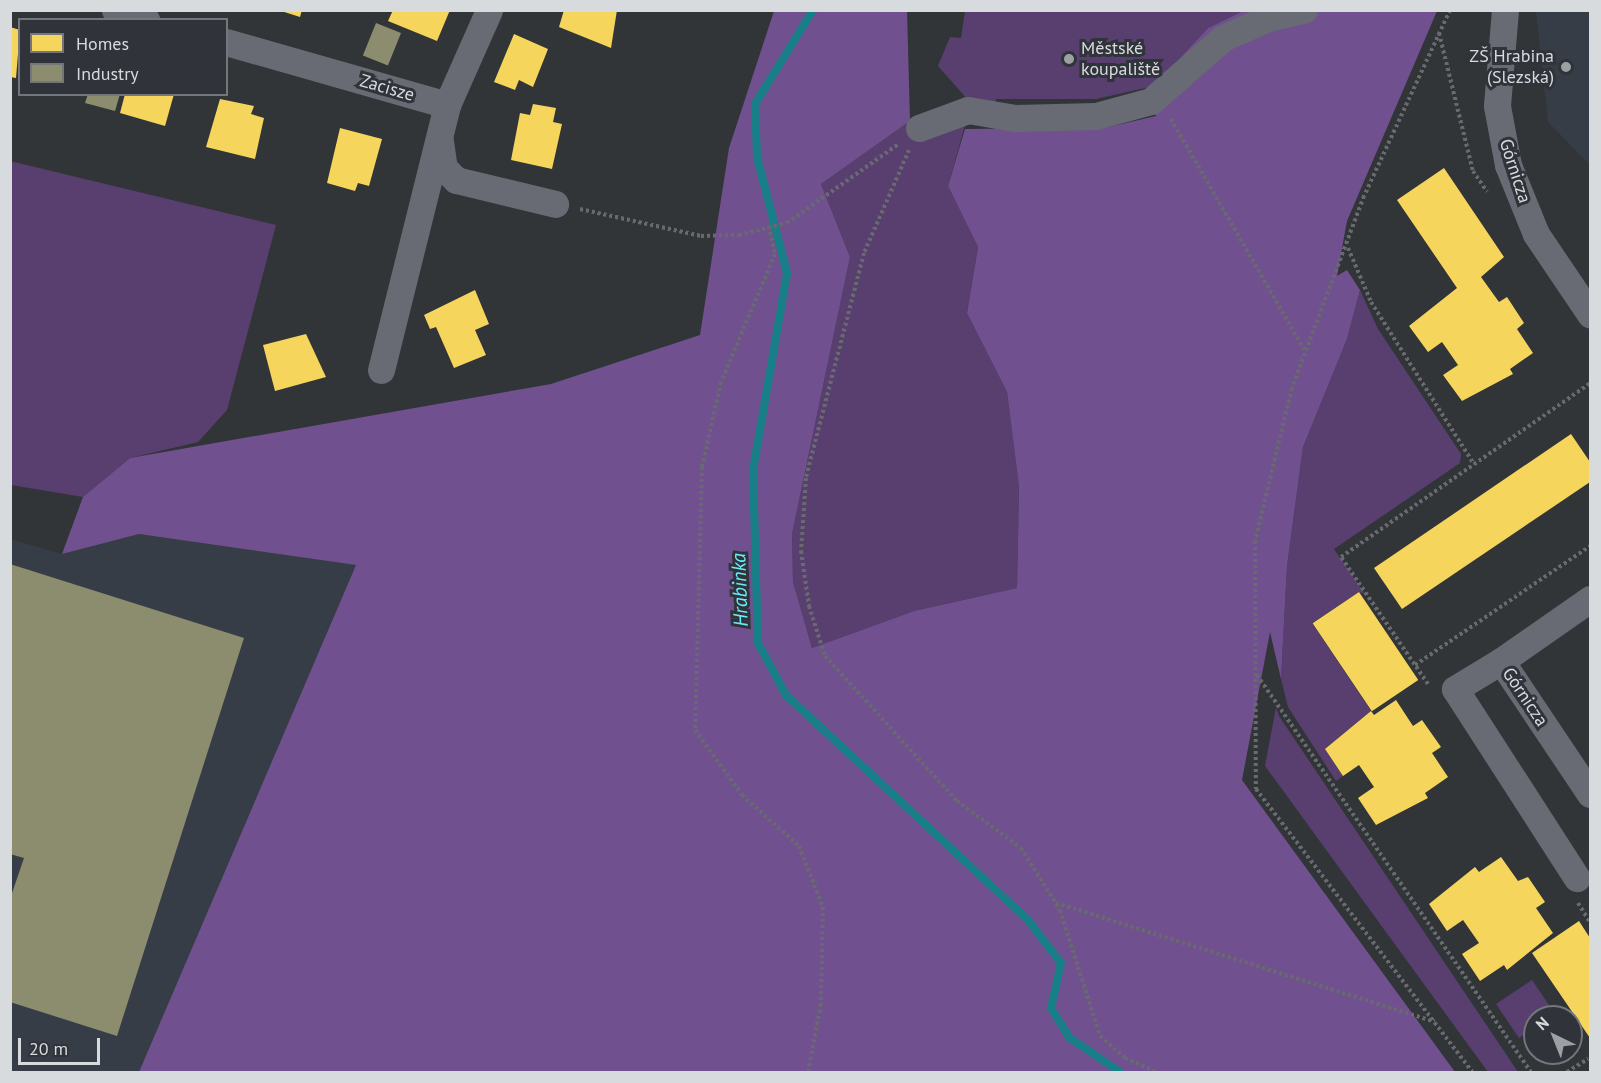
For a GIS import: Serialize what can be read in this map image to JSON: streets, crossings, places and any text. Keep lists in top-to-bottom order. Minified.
{"streets":{"street":["Zacisze","Górnicza"]},"water":["Hrabinka"],"places":["Městské koupaliště","ZŠ Hrabina (Slezská)"],"legend":["Homes","Industry"],"scale_bar":"20 m","north":"top left"}
